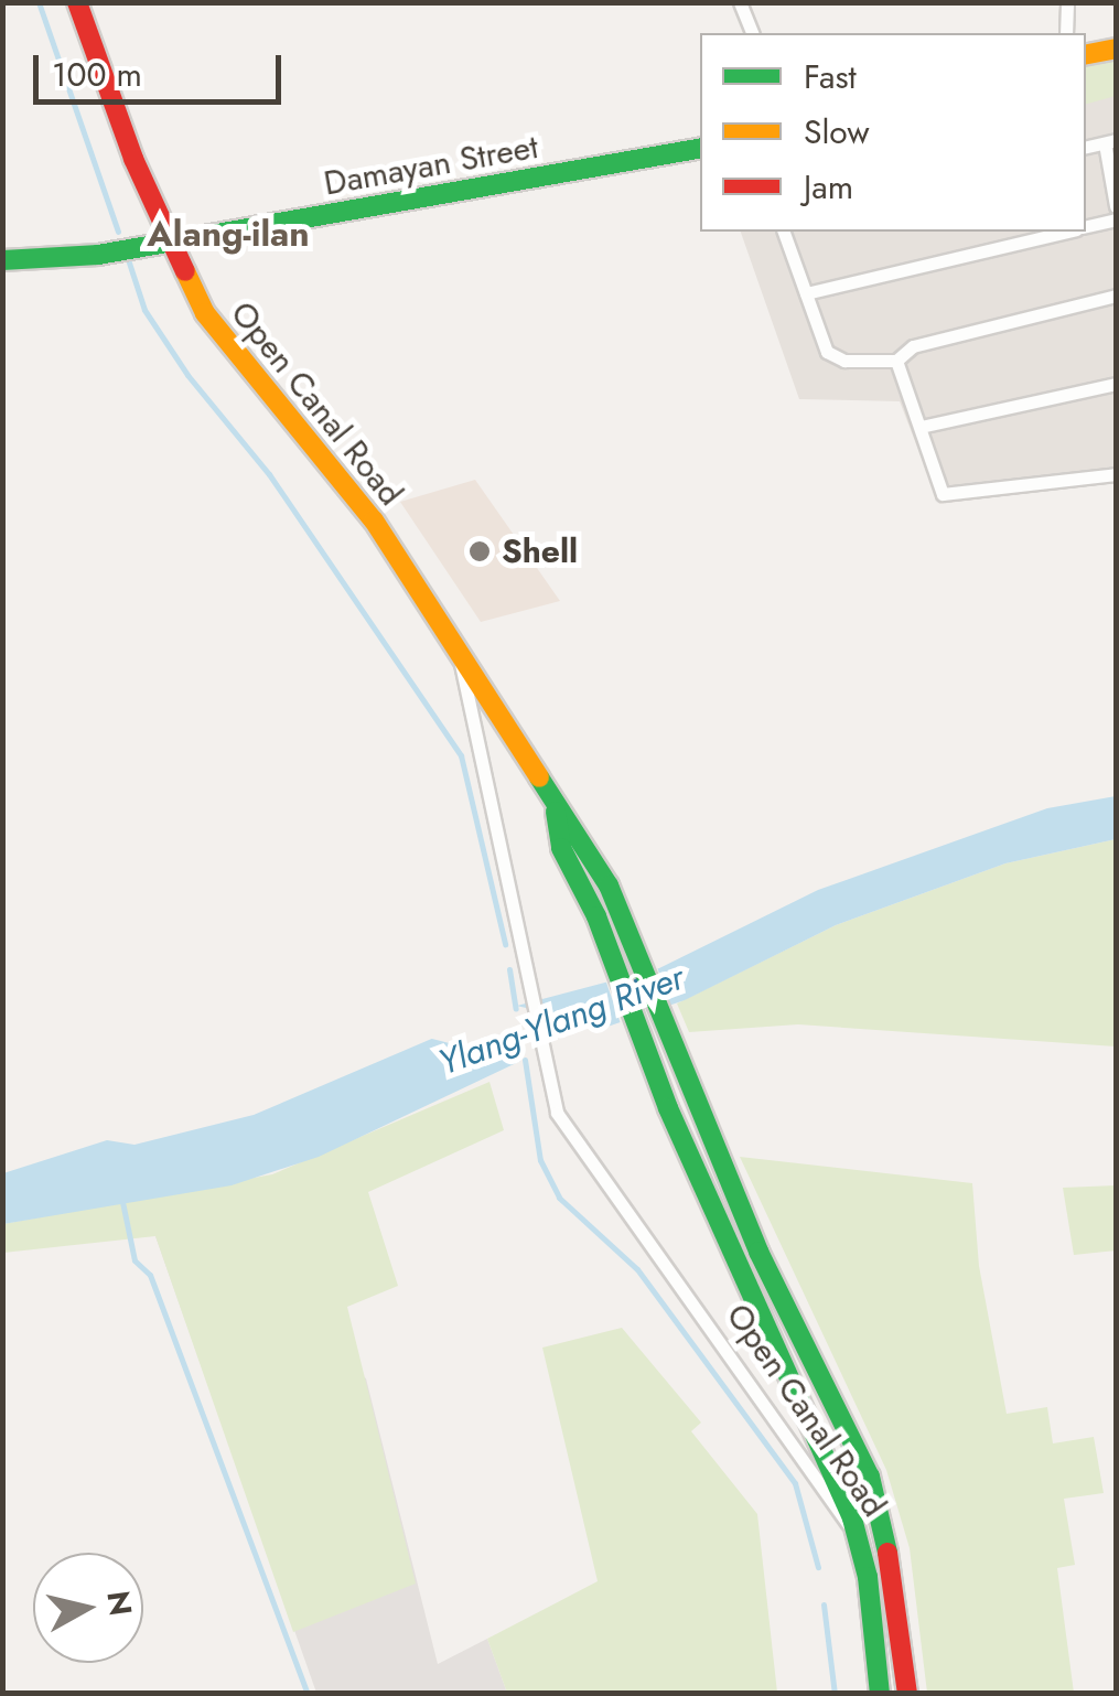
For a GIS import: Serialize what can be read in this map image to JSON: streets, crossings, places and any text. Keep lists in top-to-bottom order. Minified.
{"streets":{"main road":["Damayan Street","Open Canal Road"]},"crossings":[["Damayan Street","Open Canal Road"]],"districts":["Alang-ilan"],"water":["Ylang-Ylang River"],"places":["Shell"],"legend":["Fast","Slow","Jam"],"scale_bar":"100 m","north":"right"}
